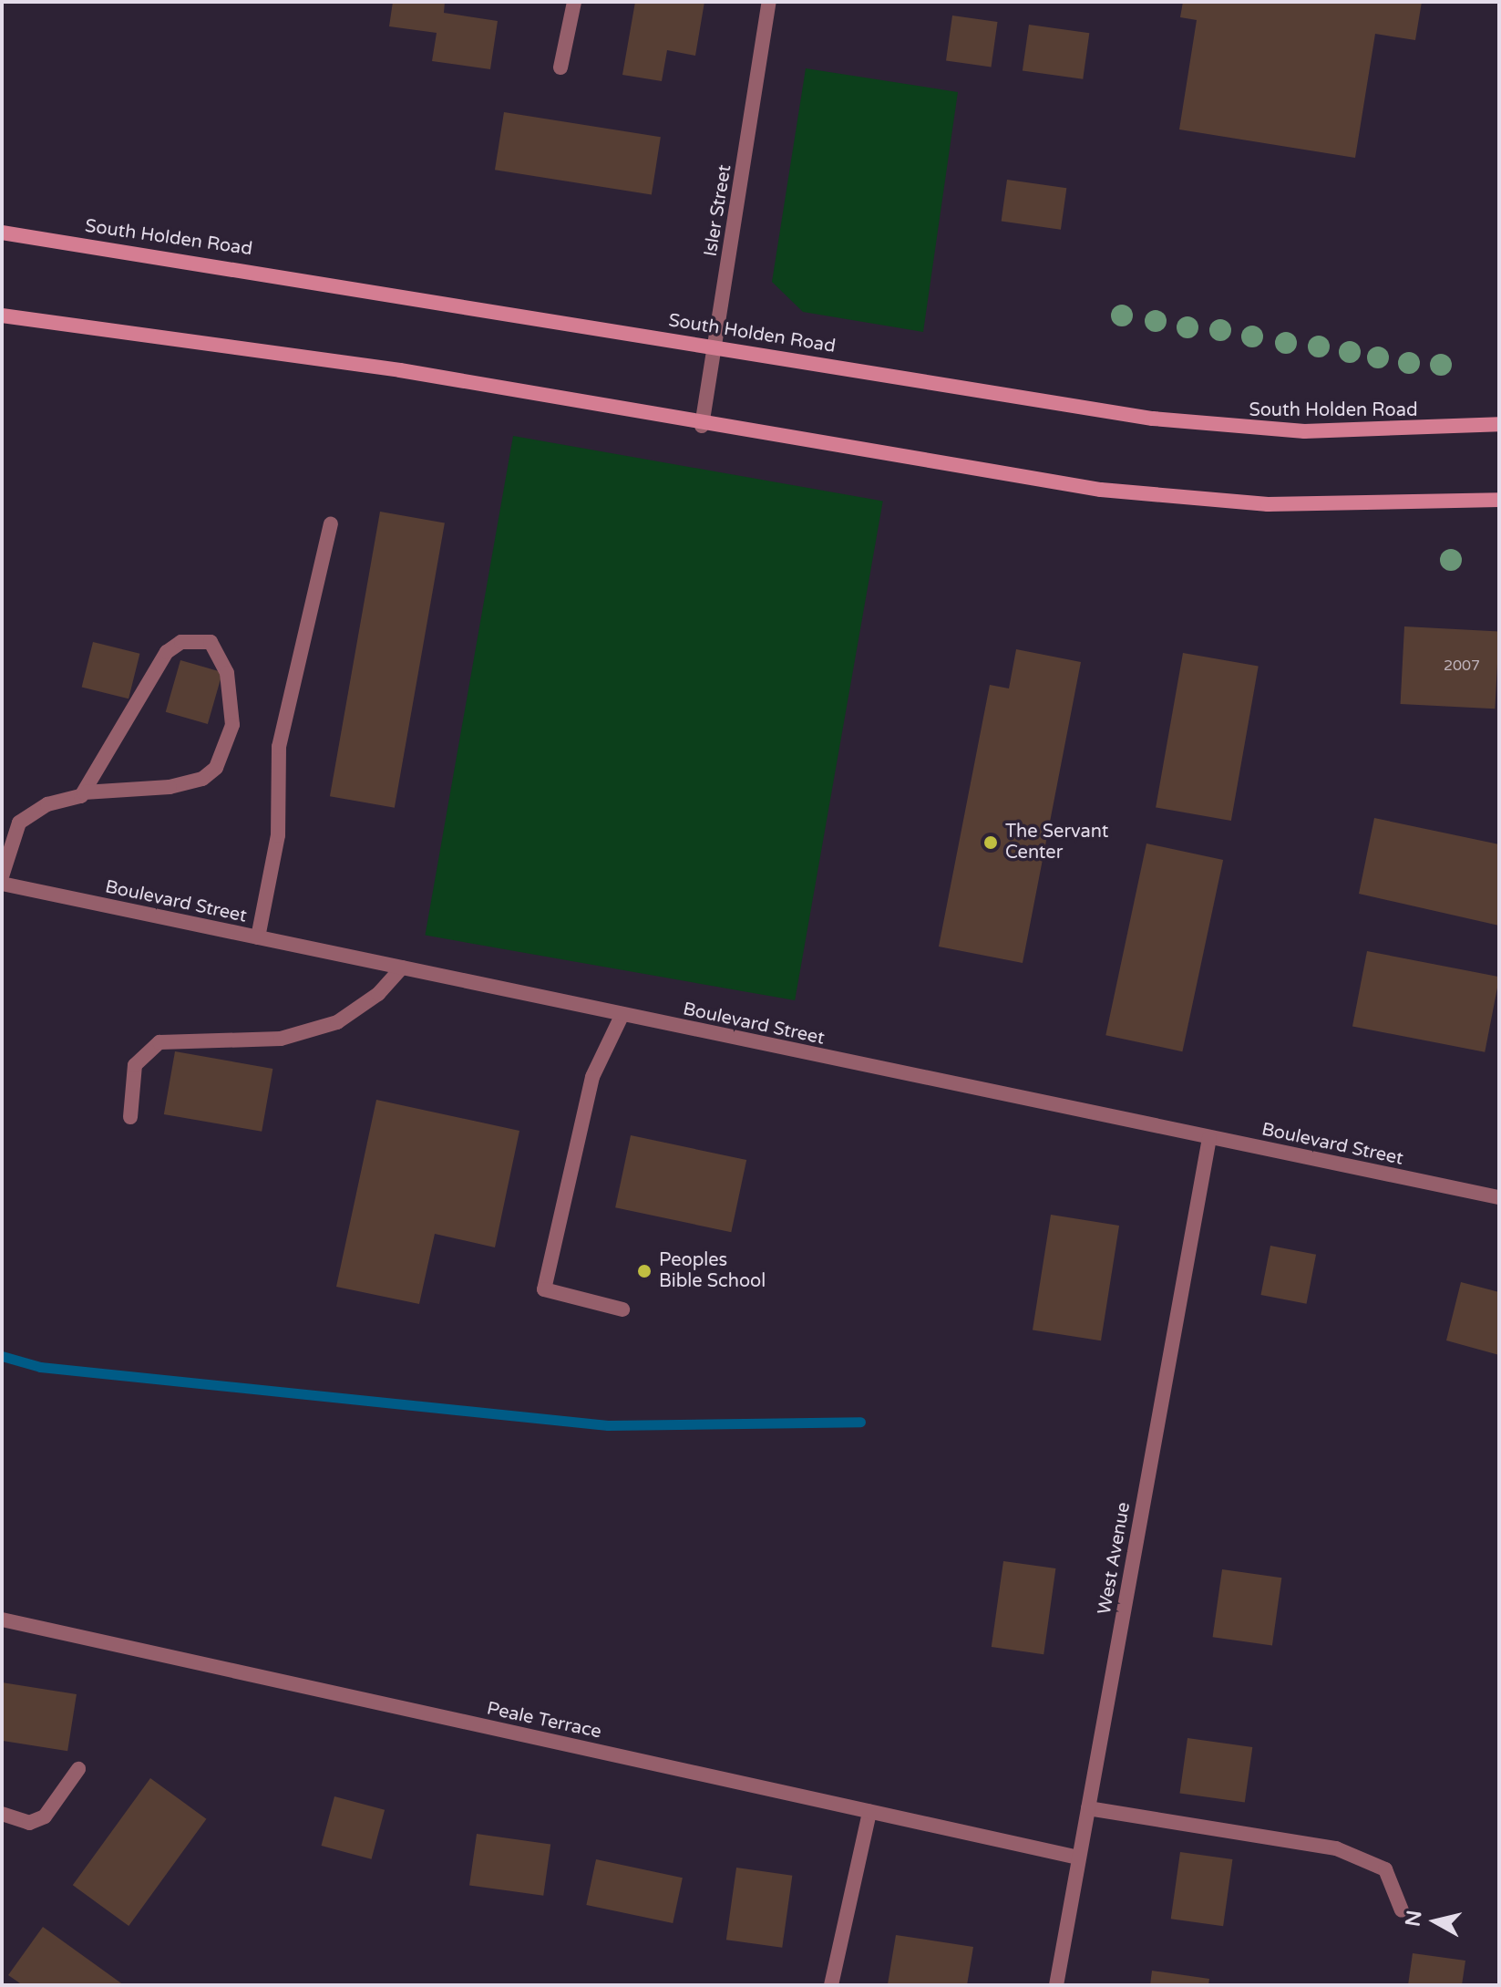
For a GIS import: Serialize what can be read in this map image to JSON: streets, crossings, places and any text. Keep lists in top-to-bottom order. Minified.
{"streets":{"main road":["South Holden Road"],"street":["Isler Street","Boulevard Street","West Avenue","Peale Terrace"]},"crossings":[["Isler Street","South Holden Road"],["Boulevard Street","West Avenue"],["West Avenue","Peale Terrace"]],"places":["The Servant Center","Peoples Bible School"],"house_numbers":["2007"],"north":"left"}
